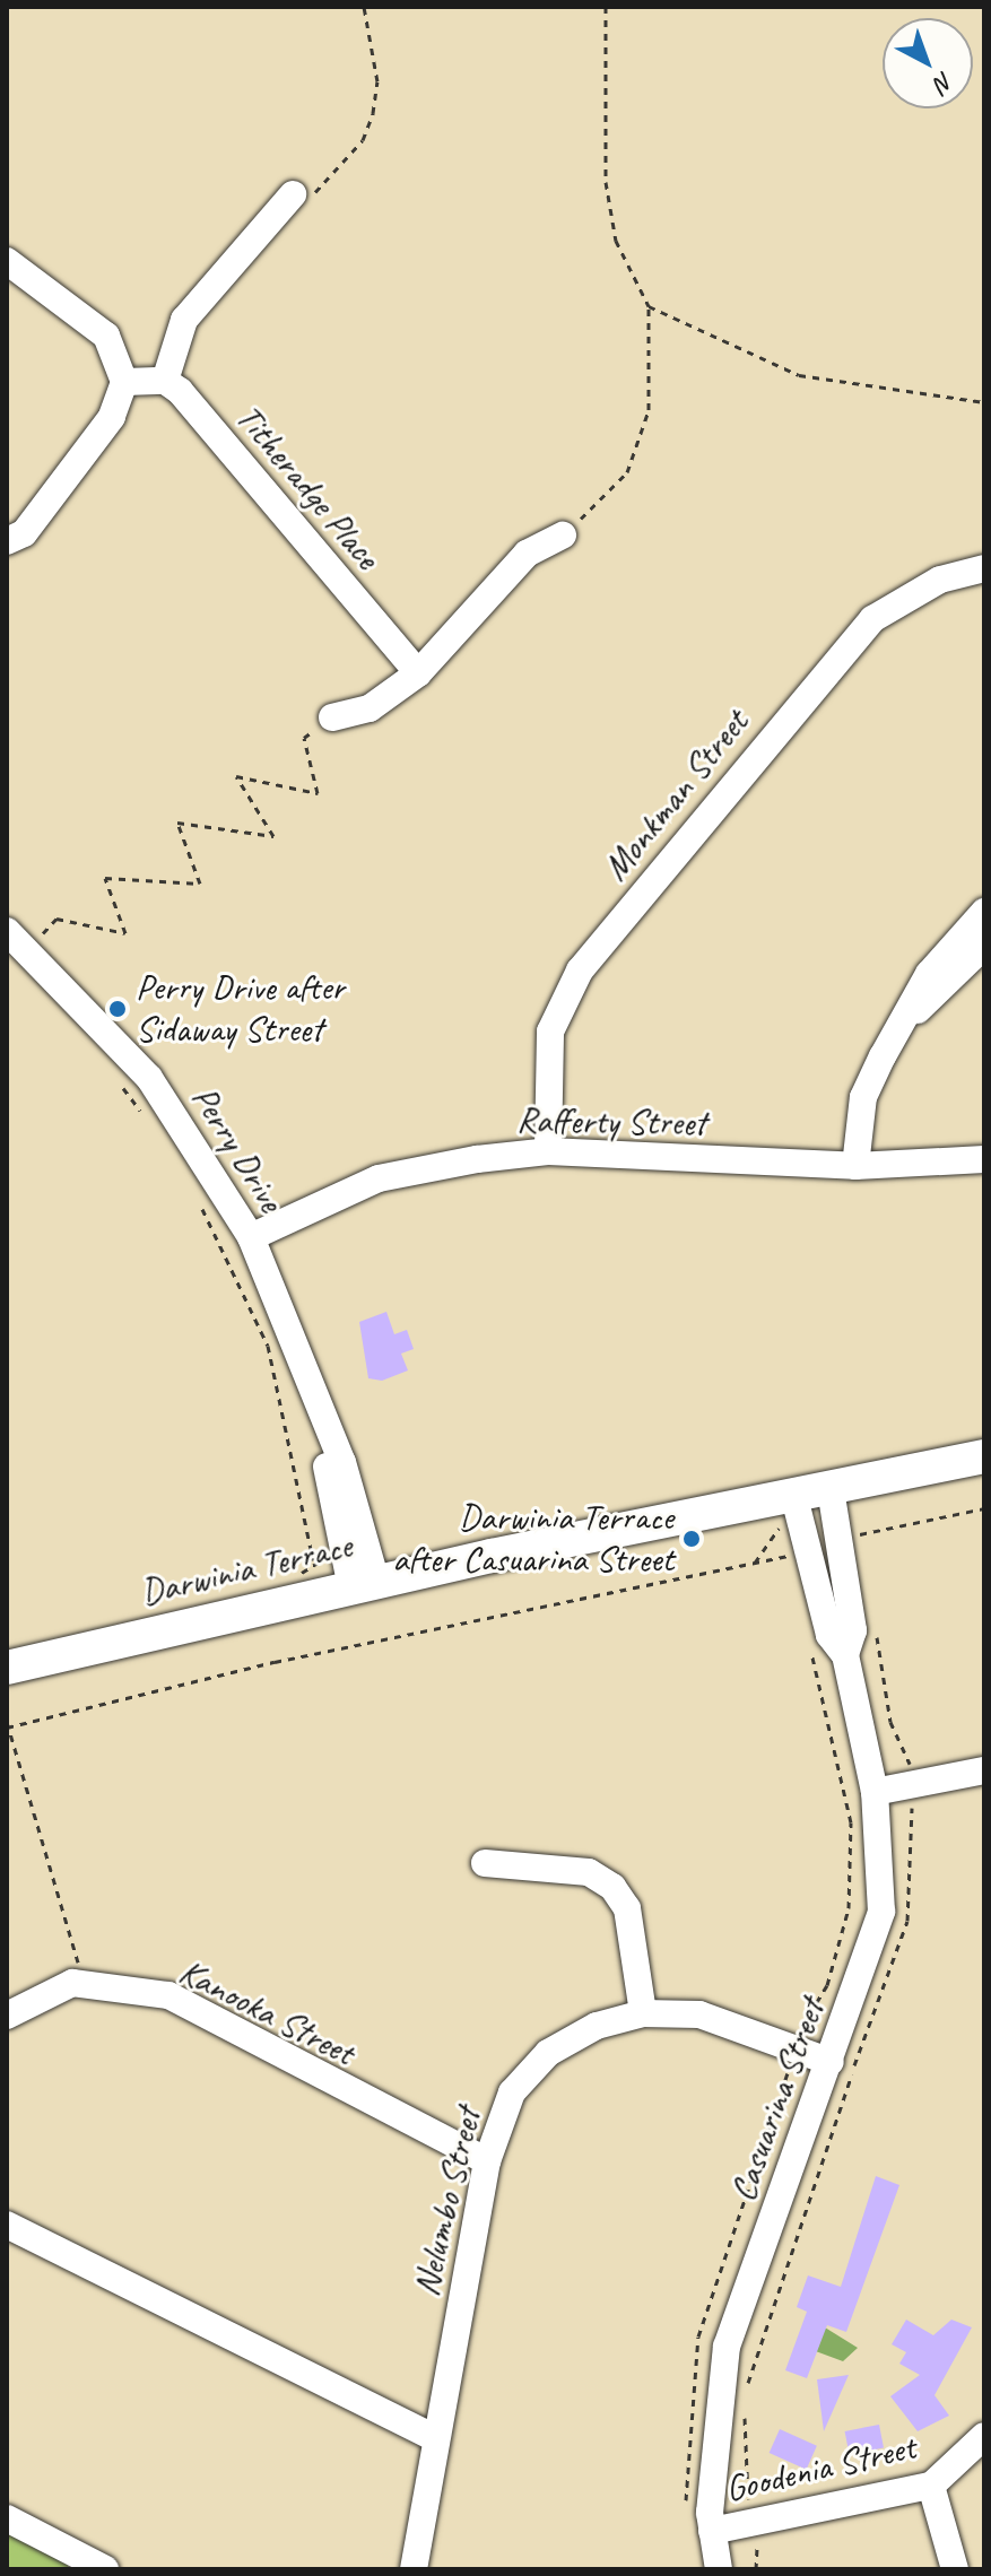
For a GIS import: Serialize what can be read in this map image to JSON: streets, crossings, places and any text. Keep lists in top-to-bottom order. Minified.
{"streets":{"main road":["Darwinia Terrace"],"street":["Titheradge Place","Monkman Street","Rafferty Street","Perry Drive","Kanooka Street","Casuarina Street","Nelumbo Street","Goodenia Street"]},"crossings":[["Monkman Street","Rafferty Street"],["Rafferty Street","Perry Drive"],["Perry Drive","Darwinia Terrace"],["Darwinia Terrace","Casuarina Street"],["Kanooka Street","Nelumbo Street"],["Casuarina Street","Nelumbo Street"],["Casuarina Street","Goodenia Street"]],"places":["Perry Drive after Sidaway Street","Darwinia Terrace after Casuarina Street"],"north":"bottom right"}
